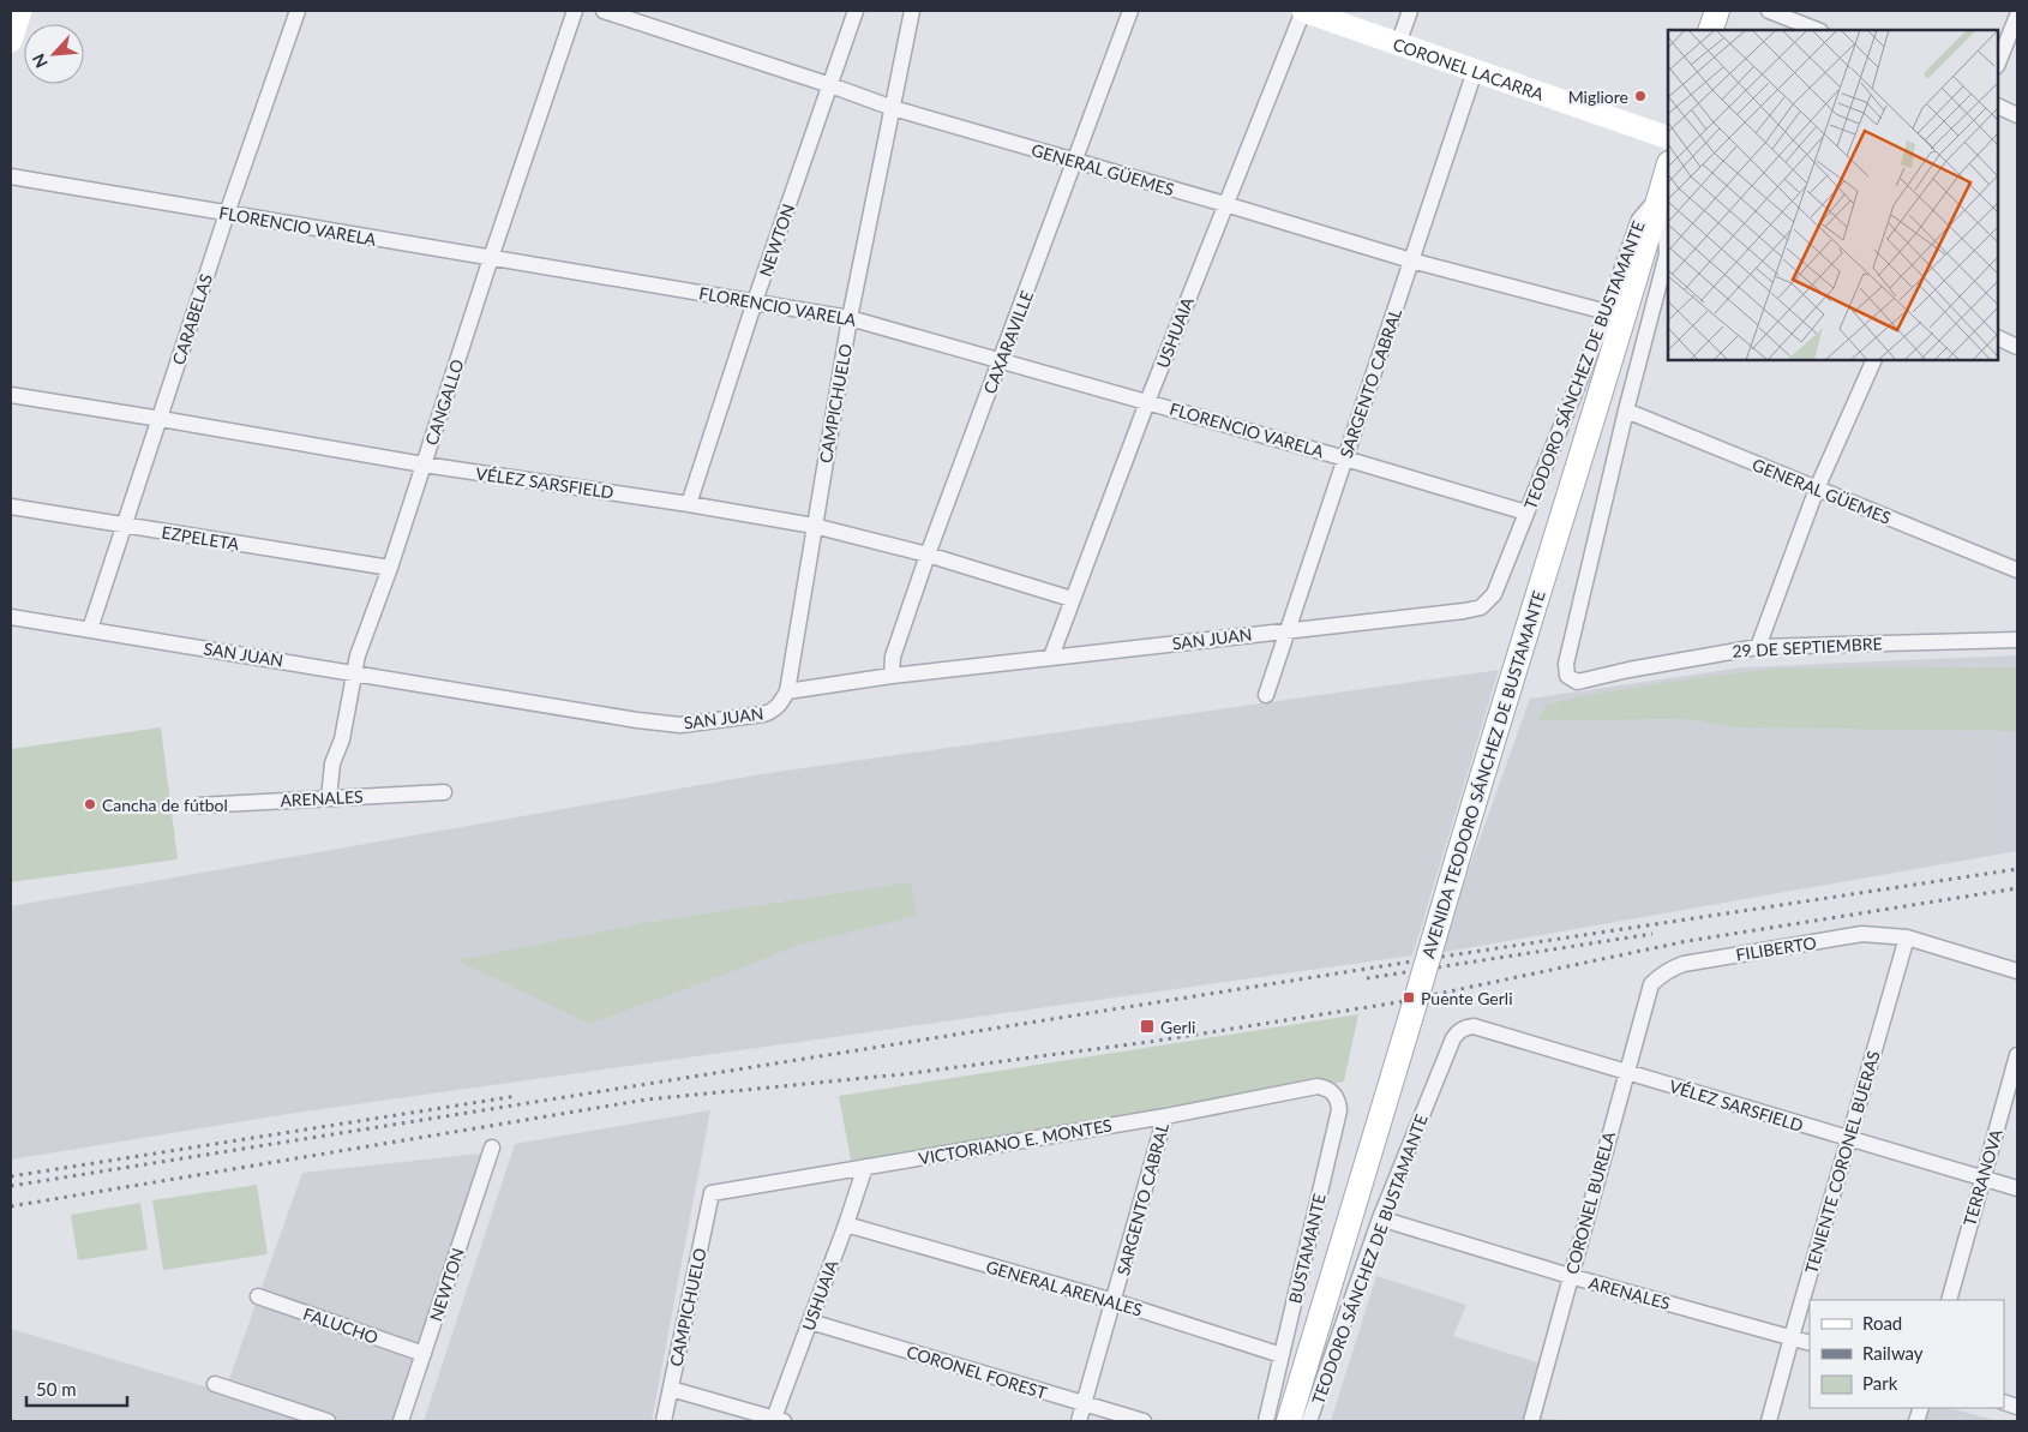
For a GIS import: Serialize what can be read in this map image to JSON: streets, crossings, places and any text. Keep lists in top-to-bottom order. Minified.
{"streets":{"main road":["AVENIDA TEODORO SÁNCHEZ DE BUSTAMANTE"],"street":["CORONEL LACARRA","GENERAL GÜEMES","FLORENCIO VARELA","NEWTON","CARABELAS","USHUAIA","CAXARAVILLE","TEODORO SÁNCHEZ DE BUSTAMANTE","SARGENTO CABRAL","CANGALLO","CAMPICHUELO","VÉLEZ SARSFIELD","EZPELETA","SAN JUAN","29 DE SEPTIEMBRE","ARENALES","FILIBERTO","VICTORIANO E. MONTES","TENIENTE CORONEL BUERAS","TERRANOVA","CORONEL BURELA","BUSTAMANTE","GENERAL ARENALES","FALUCHO","CORONEL FOREST"]},"crossings":[["CORONEL LACARRA","USHUAIA"],["CORONEL LACARRA","SARGENTO CABRAL"],["GENERAL GÜEMES","NEWTON"],["GENERAL GÜEMES","USHUAIA"],["GENERAL GÜEMES","CAXARAVILLE"],["GENERAL GÜEMES","TEODORO SÁNCHEZ DE BUSTAMANTE"],["GENERAL GÜEMES","SARGENTO CABRAL"],["GENERAL GÜEMES","CAMPICHUELO"],["FLORENCIO VARELA","NEWTON"],["FLORENCIO VARELA","CARABELAS"],["FLORENCIO VARELA","USHUAIA"],["FLORENCIO VARELA","CAXARAVILLE"],["FLORENCIO VARELA","TEODORO SÁNCHEZ DE BUSTAMANTE"],["FLORENCIO VARELA","SARGENTO CABRAL"],["FLORENCIO VARELA","CANGALLO"],["FLORENCIO VARELA","CAMPICHUELO"],["NEWTON","VÉLEZ SARSFIELD"],["NEWTON","FALUCHO"],["CARABELAS","VÉLEZ SARSFIELD"],["CARABELAS","EZPELETA"],["CARABELAS","SAN JUAN"],["USHUAIA","VÉLEZ SARSFIELD"],["USHUAIA","SAN JUAN"],["USHUAIA","VICTORIANO E. MONTES"],["USHUAIA","GENERAL ARENALES"],["USHUAIA","CORONEL FOREST"],["CAXARAVILLE","VÉLEZ SARSFIELD"],["CAXARAVILLE","SAN JUAN"],["TEODORO SÁNCHEZ DE BUSTAMANTE","VÉLEZ SARSFIELD"],["TEODORO SÁNCHEZ DE BUSTAMANTE","SAN JUAN"],["TEODORO SÁNCHEZ DE BUSTAMANTE","29 DE SEPTIEMBRE"],["TEODORO SÁNCHEZ DE BUSTAMANTE","AVENIDA TEODORO SÁNCHEZ DE BUSTAMANTE"],["TEODORO SÁNCHEZ DE BUSTAMANTE","ARENALES"],["SARGENTO CABRAL","SAN JUAN"],["SARGENTO CABRAL","VICTORIANO E. MONTES"],["SARGENTO CABRAL","GENERAL ARENALES"],["SARGENTO CABRAL","CORONEL FOREST"],["CANGALLO","VÉLEZ SARSFIELD"],["CANGALLO","EZPELETA"],["CANGALLO","SAN JUAN"],["CANGALLO","ARENALES"],["CAMPICHUELO","VÉLEZ SARSFIELD"],["CAMPICHUELO","SAN JUAN"],["CAMPICHUELO","VICTORIANO E. MONTES"],["VÉLEZ SARSFIELD","TENIENTE CORONEL BUERAS"],["VÉLEZ SARSFIELD","TERRANOVA"],["VÉLEZ SARSFIELD","CORONEL BURELA"],["ARENALES","TENIENTE CORONEL BUERAS"],["ARENALES","CORONEL BURELA"],["FILIBERTO","TENIENTE CORONEL BUERAS"],["FILIBERTO","CORONEL BURELA"],["VICTORIANO E. MONTES","BUSTAMANTE"],["BUSTAMANTE","GENERAL ARENALES"]],"places":{"other":["Migliore","Cancha de fútbol"],"transit":["Puente Gerli","Gerli"]},"legend":["Road","Railway","Park"],"scale_bar":"50 m","north":"bottom left"}
